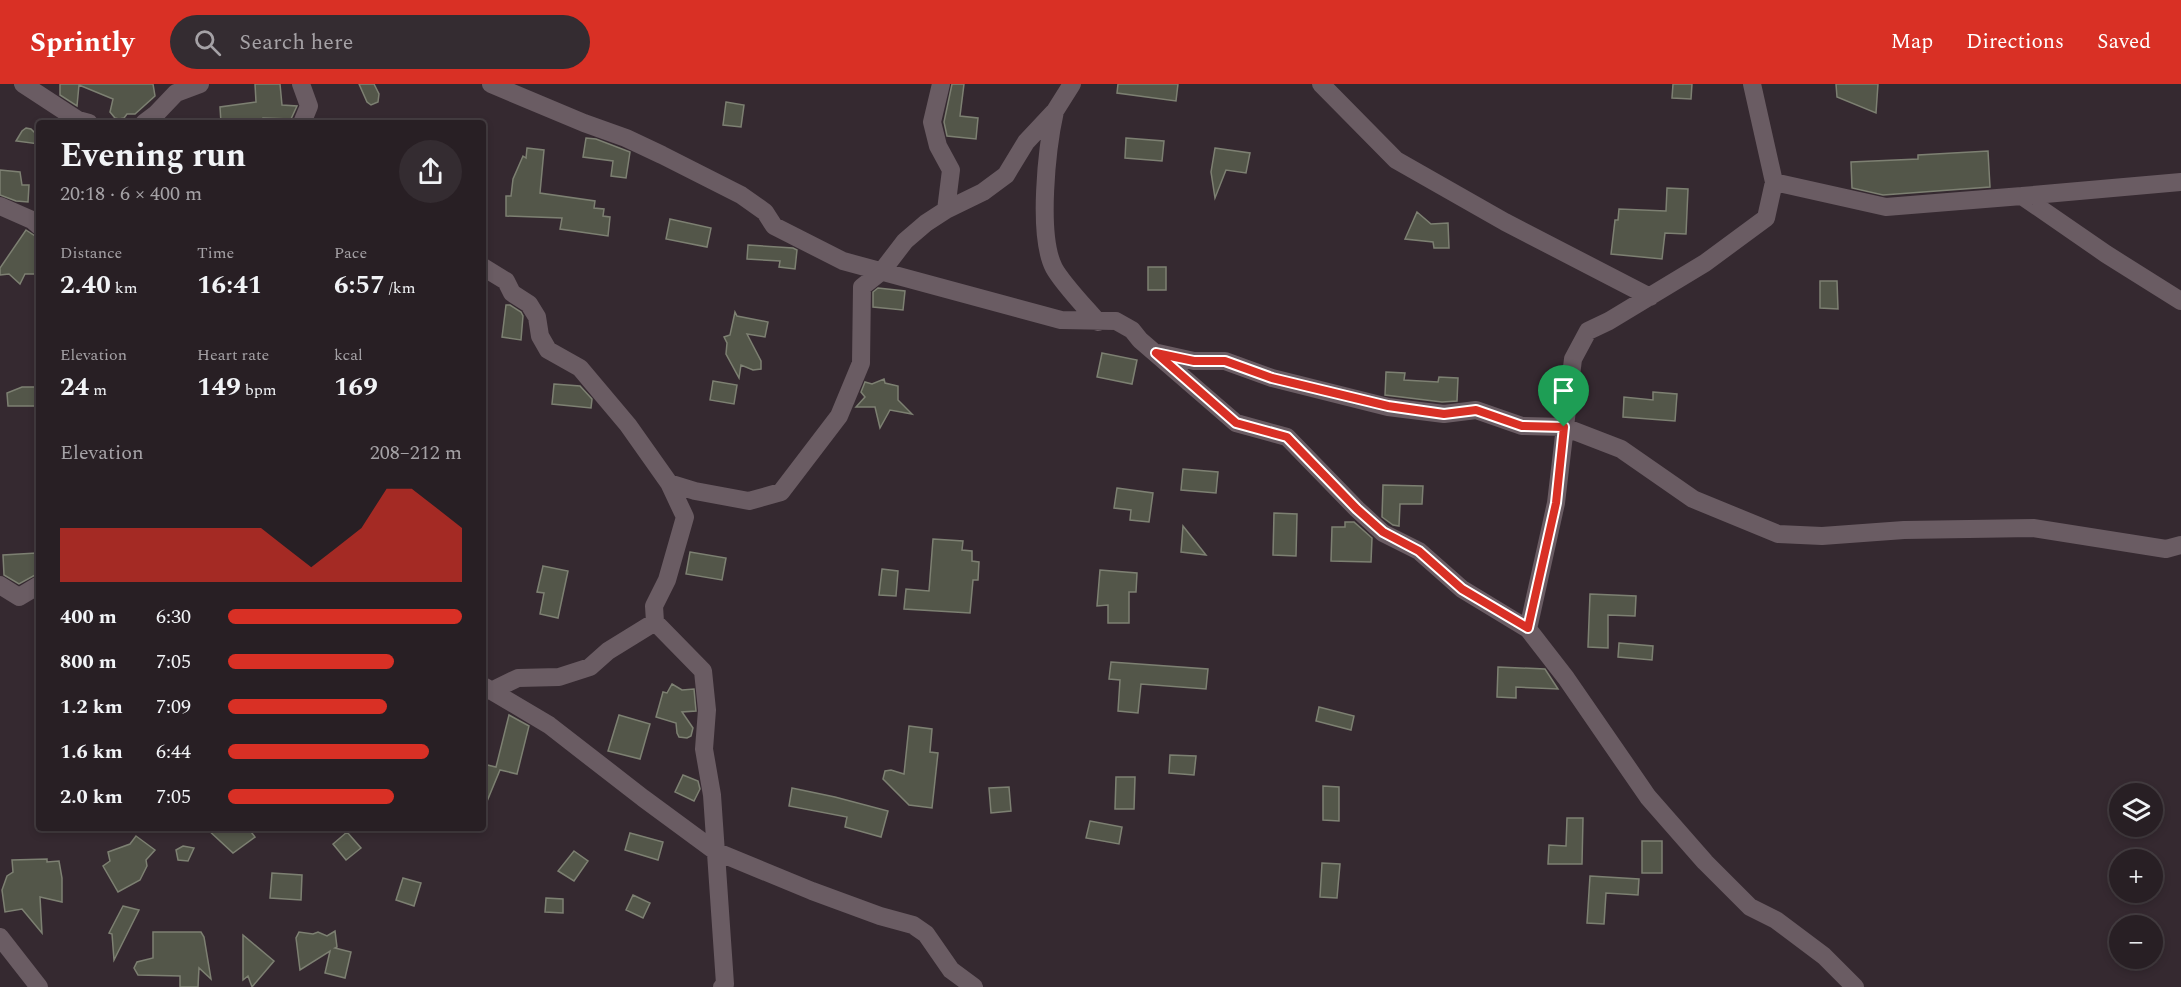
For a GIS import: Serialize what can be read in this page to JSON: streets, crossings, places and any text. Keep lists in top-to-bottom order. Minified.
{"page":{"header":"Sprintly","search":"Search here","nav":["Map","Directions","Saved"],"heading":["Evening run","20:18 · 6 × 400 m"],"stats":[["Distance","2.40 km"],["Time","16:41"],["Pace","6:57 /km"],["Elevation","24 m"],["Heart rate","149 bpm"],["kcal","169"]],"chart":["Elevation","208–212 m"],"list":[{"name":"400 m","note":"6:30"},{"name":"800 m","note":"7:05"},{"name":"1.2 km","note":"7:09"},{"name":"1.6 km","note":"6:44"},{"name":"2.0 km","note":"7:05"}],"map_buttons":["+","−"]}}
